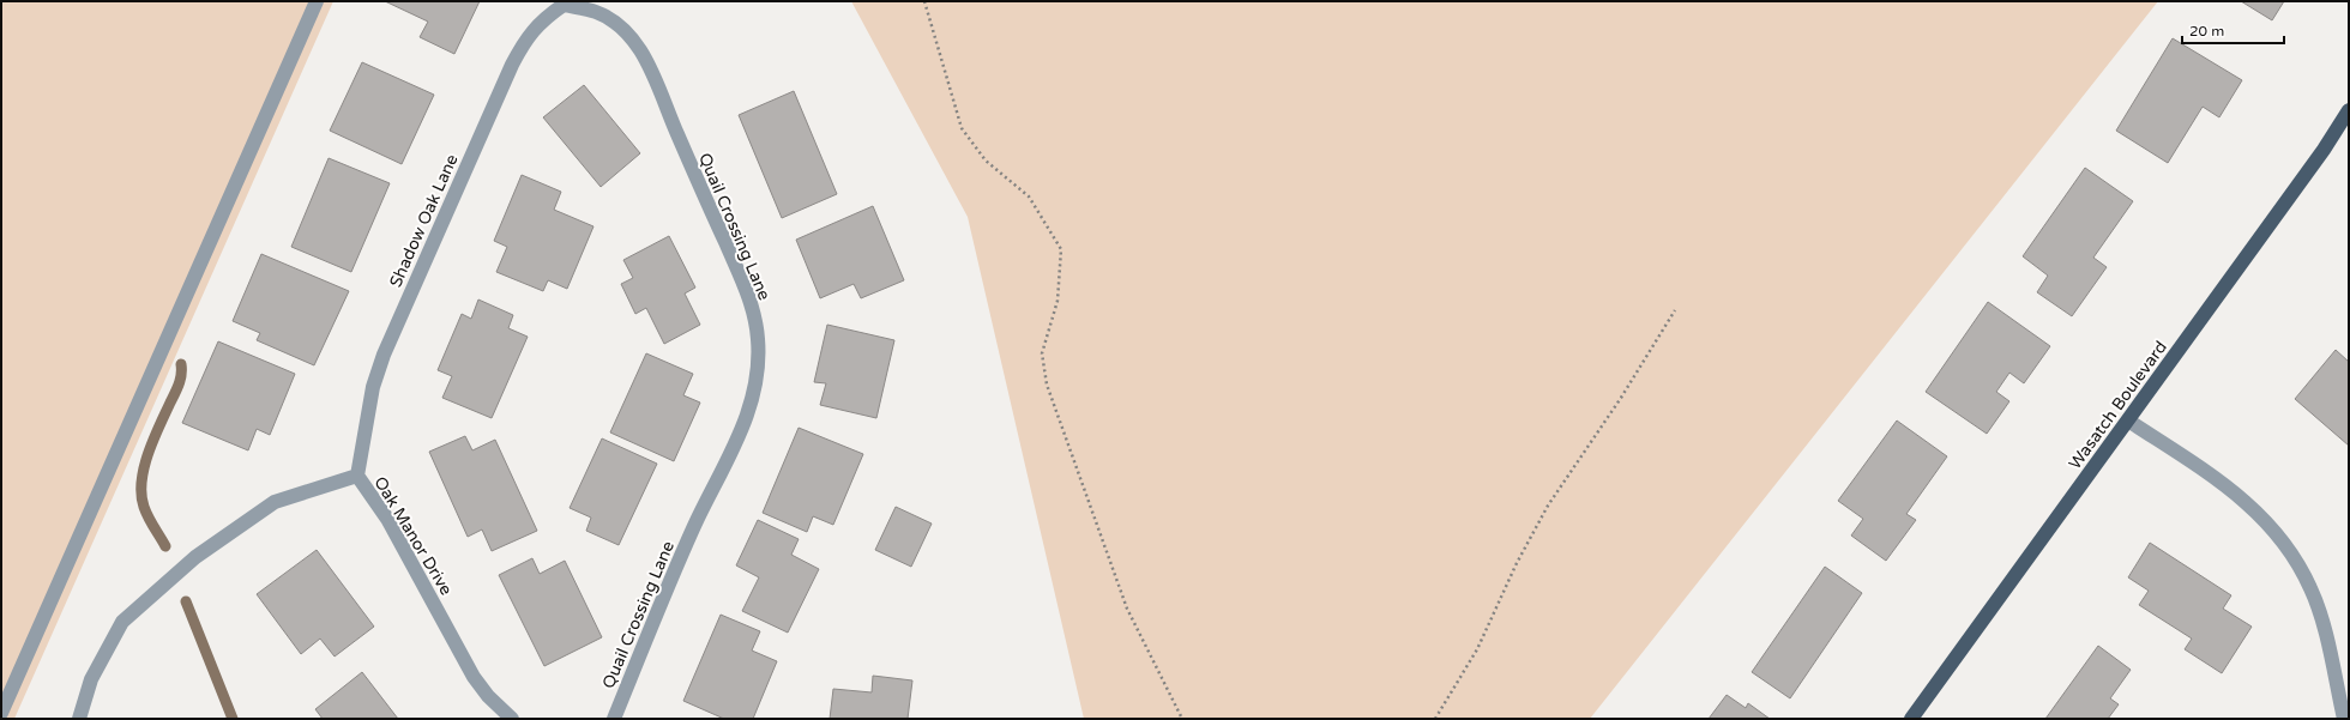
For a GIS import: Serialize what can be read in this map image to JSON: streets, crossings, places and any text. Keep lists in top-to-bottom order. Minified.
{"streets":{"main road":["Wasatch Boulevard"],"street":["Shadow Oak Lane","Quail Crossing Lane","Oak Manor Drive"]},"crossings":[["Shadow Oak Lane","Quail Crossing Lane"],["Shadow Oak Lane","Oak Manor Drive"]],"scale_bar":"20 m"}
